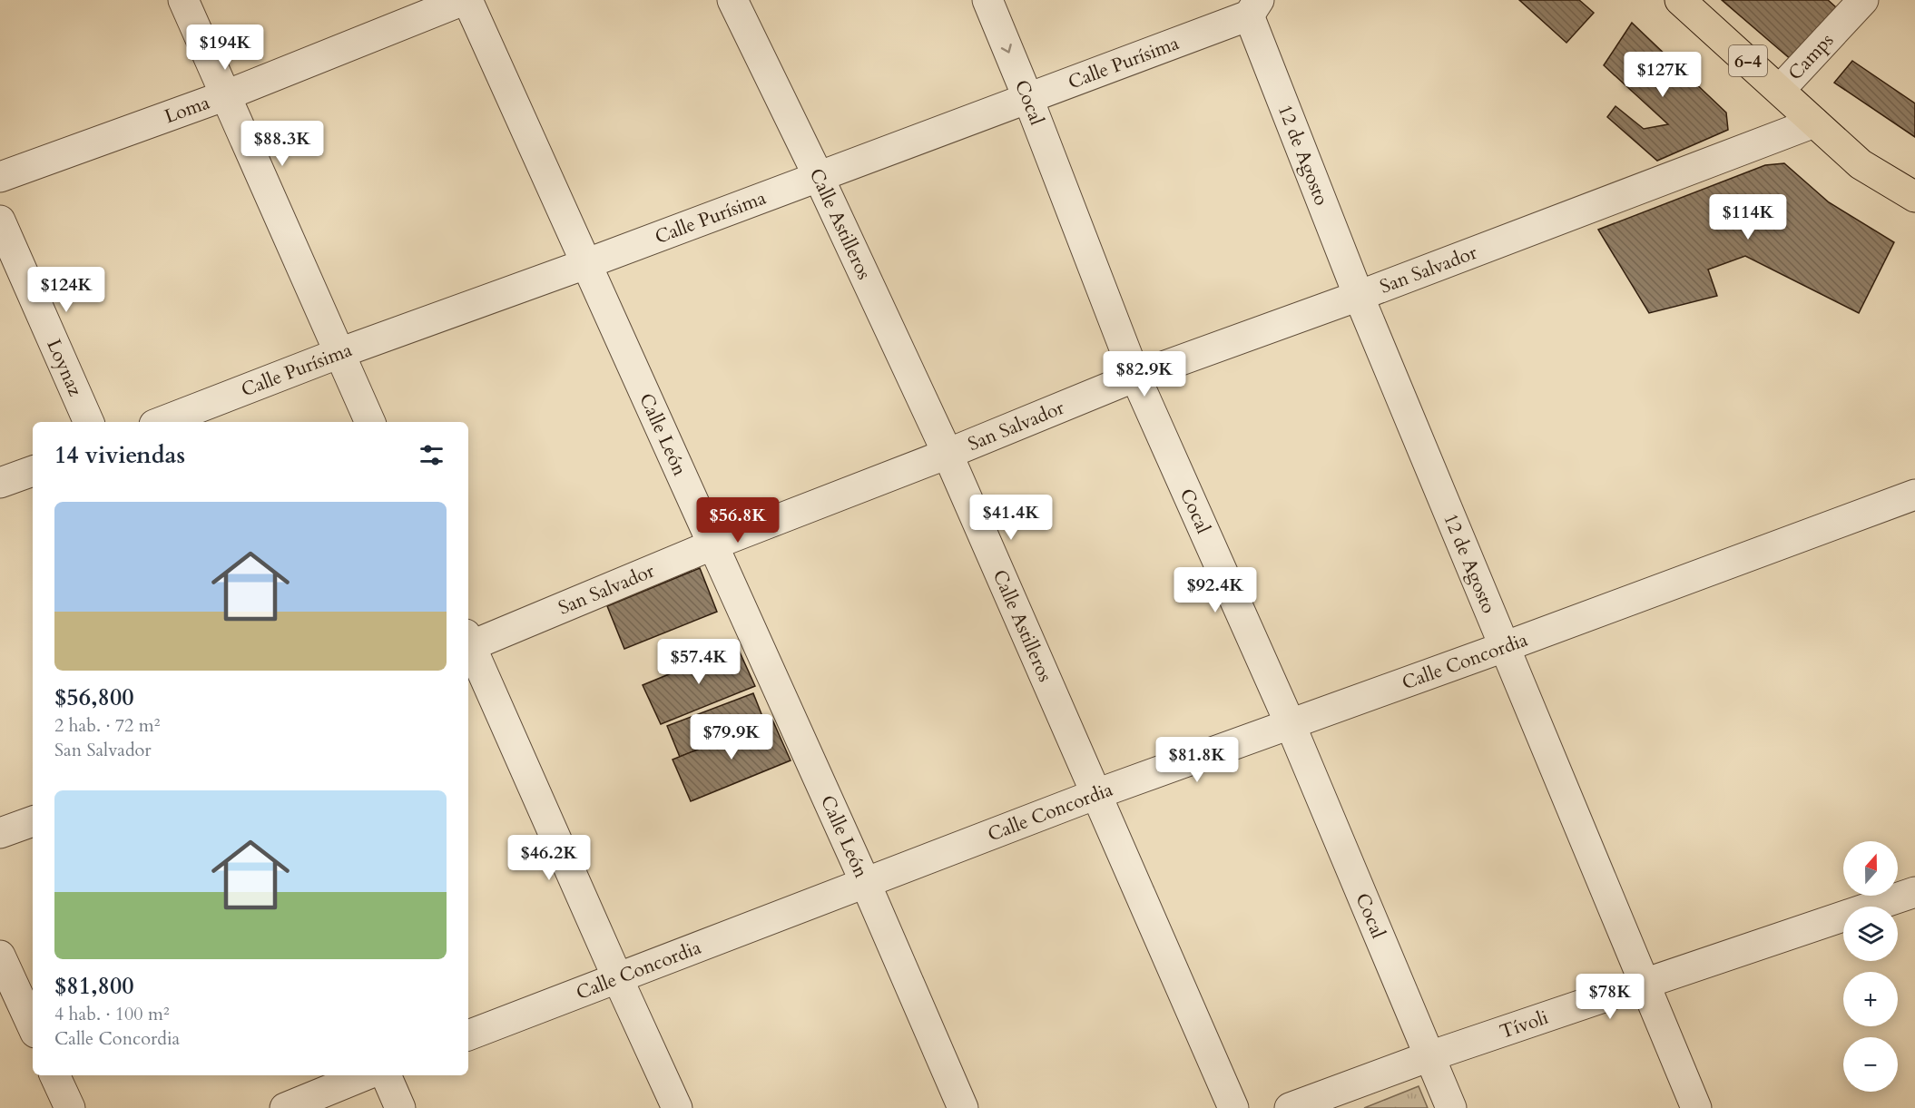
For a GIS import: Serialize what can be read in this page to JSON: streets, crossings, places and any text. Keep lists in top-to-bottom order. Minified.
{"streets":{"main road":["6-4"],"street":["Camps","Calle Purísima","Cocal","Loma","12 de Agosto","Calle Astilleros","San Salvador","Loynaz","Calle León","Calle Concordia","Tívoli"]},"crossings":[["Camps","6-4"],["6-4","San Salvador"],["Calle Purísima","Cocal"],["Calle Purísima","12 de Agosto"],["Calle Purísima","Calle Astilleros"],["Calle Purísima","Calle León"],["Cocal","San Salvador"],["Cocal","Calle Concordia"],["Cocal","Tívoli"],["Loma","Calle León"],["12 de Agosto","San Salvador"],["12 de Agosto","Calle Concordia"],["12 de Agosto","Tívoli"],["Calle Astilleros","San Salvador"],["Calle Astilleros","Calle Concordia"],["San Salvador","Calle León"],["Calle León","Calle Concordia"]],"north":"top","page":{"price":["$194K","$127K","$88.3K","$114K","$124K","$82.9K","$41.4K","$56.8K","$92.4K","$57.4K","$79.9K","$81.8K","$46.2K","$78K"],"heading":"14 viviendas","list":[{"name":"$56,800","note":"2 hab. · 72 m² · San Salvador"},{"name":"$81,800","note":"4 hab. · 100 m² · Calle Concordia"}],"map_buttons":["+","−"]}}
